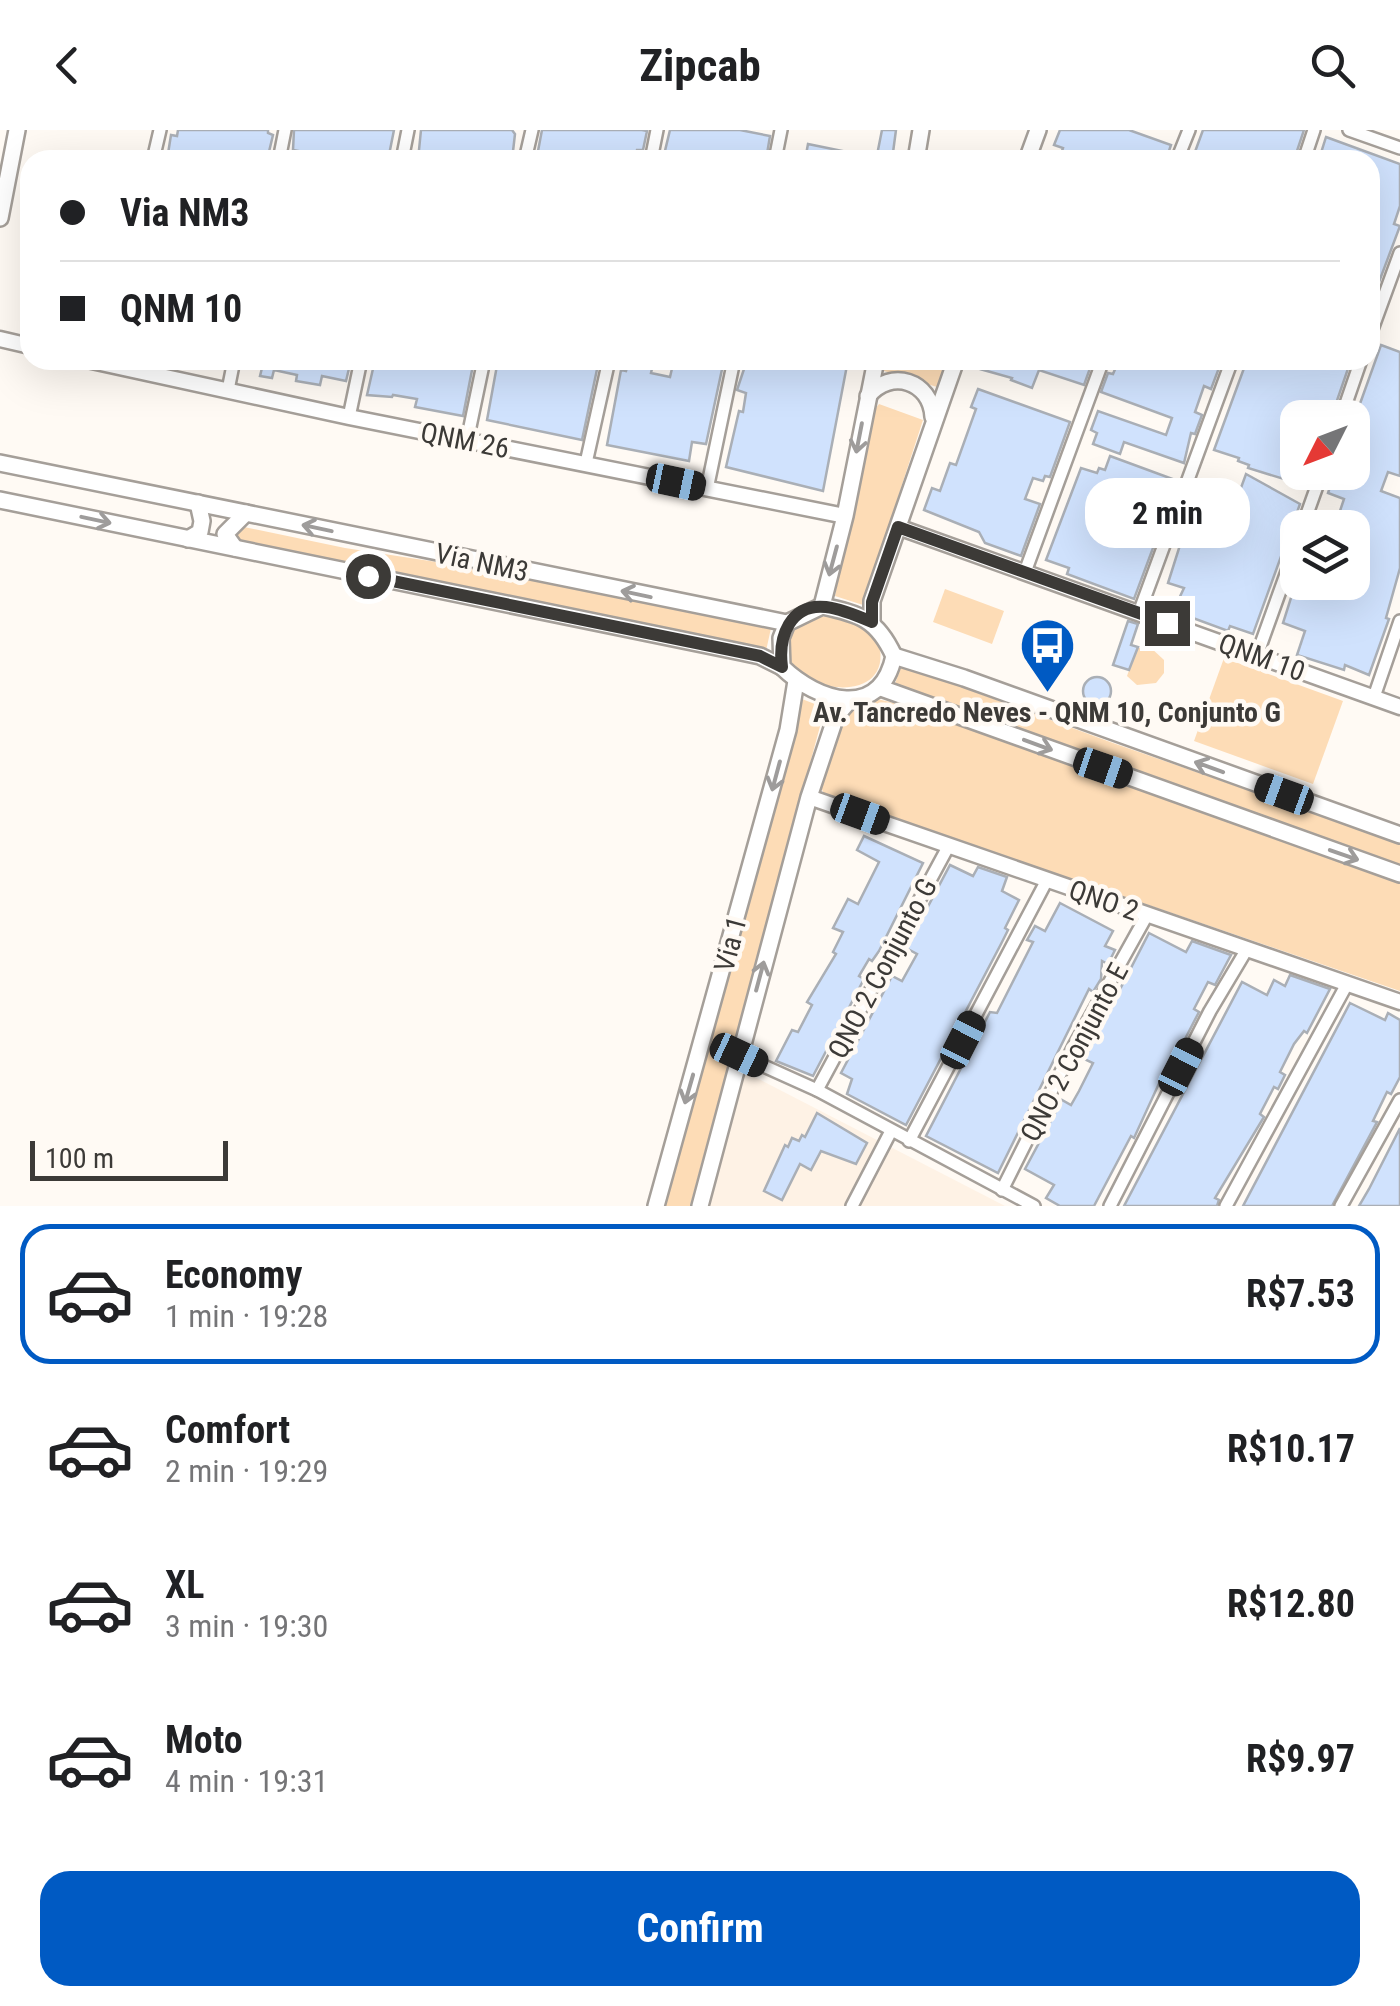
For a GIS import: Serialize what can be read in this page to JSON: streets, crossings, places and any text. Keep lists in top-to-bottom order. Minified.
{"streets":{"main road":["Via NM3","Via 1"],"street":["QNM 26","QNM 10","QNO 2","QNO 2 Conjunto G","QNO 2 Conjunto E"]},"crossings":[["Via NM3","Via 1"],["QNO 2","Via 1"],["QNO 2","QNO 2 Conjunto G"],["QNO 2","QNO 2 Conjunto E"]],"places":{"bus stop":["Av. Tancredo Neves - QNM 10, Conjunto G"]},"scale_bar":"100 m","north":"bottom left","page":{"header":"Zipcab","banner":["Via NM3","QNM 10"],"bubble":"2 min","scale":"100 m","list":[{"name":"Economy","note":"1 min · 19:28","value":"R$7.53"},{"name":"Comfort","note":"2 min · 19:29","value":"R$10.17"},{"name":"XL","note":"3 min · 19:30","value":"R$12.80"},{"name":"Moto","note":"4 min · 19:31","value":"R$9.97"}],"buttons":"Confirm"}}
